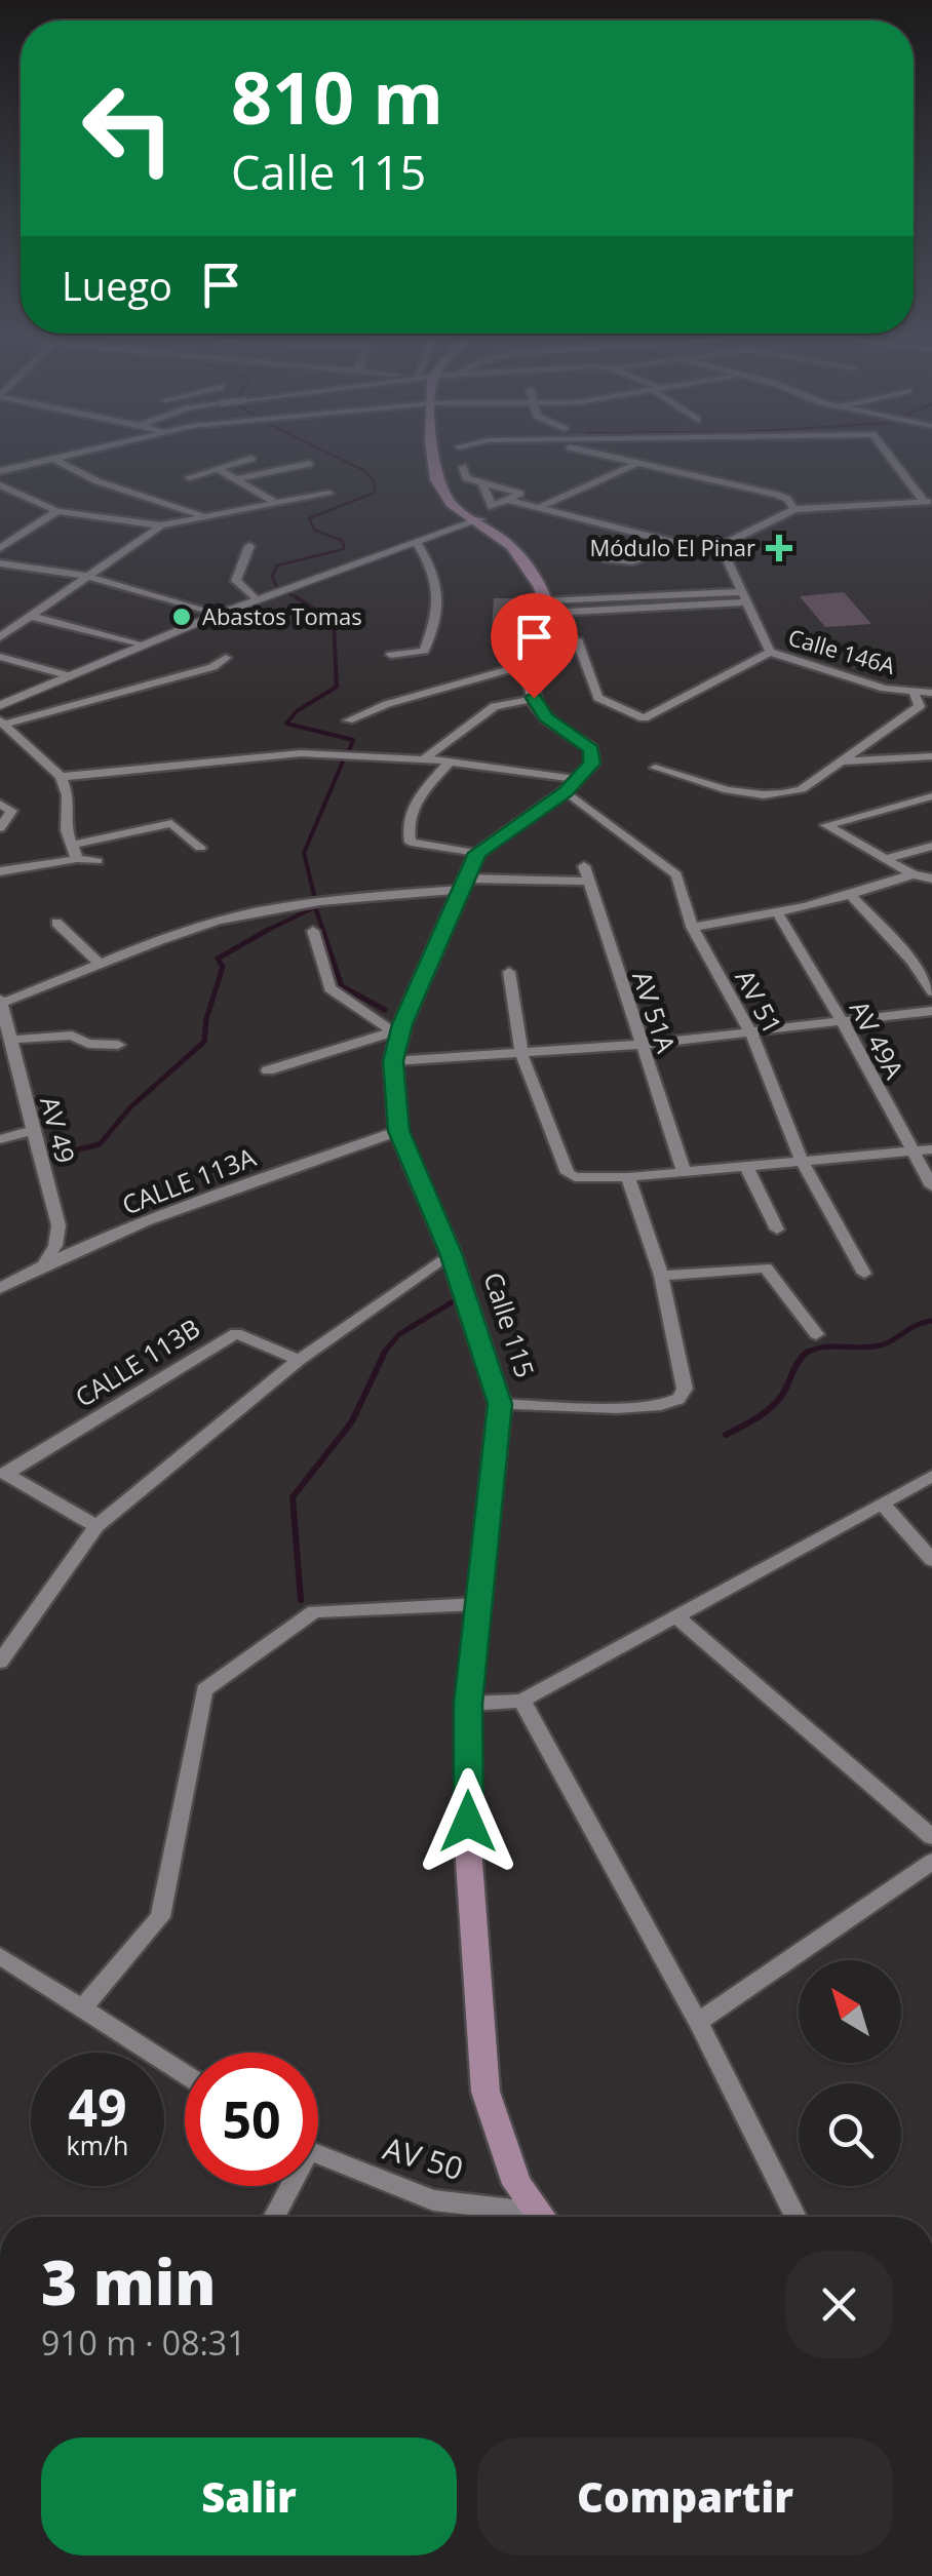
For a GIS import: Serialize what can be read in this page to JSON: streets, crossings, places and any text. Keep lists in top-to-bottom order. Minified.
{"streets":{"main road":["Calle 115"],"street":["Calle 146A","AV 51","AV 51A","AV 49A","AV 49","CALLE 113A","CALLE 113B","AV 50"]},"crossings":[["AV 49","CALLE 113A"],["CALLE 113A","Calle 115"]],"places":{"health":["Módulo El Pinar"],"other":["Abastos Tomas"]},"north":"top left","page":{"turn":["810 m","Calle 115"],"then":"Luego","speed":"49 km/h","limit":"50","heading":["3 min","910 m · 08:31"],"buttons":["Salir","Compartir"]}}
